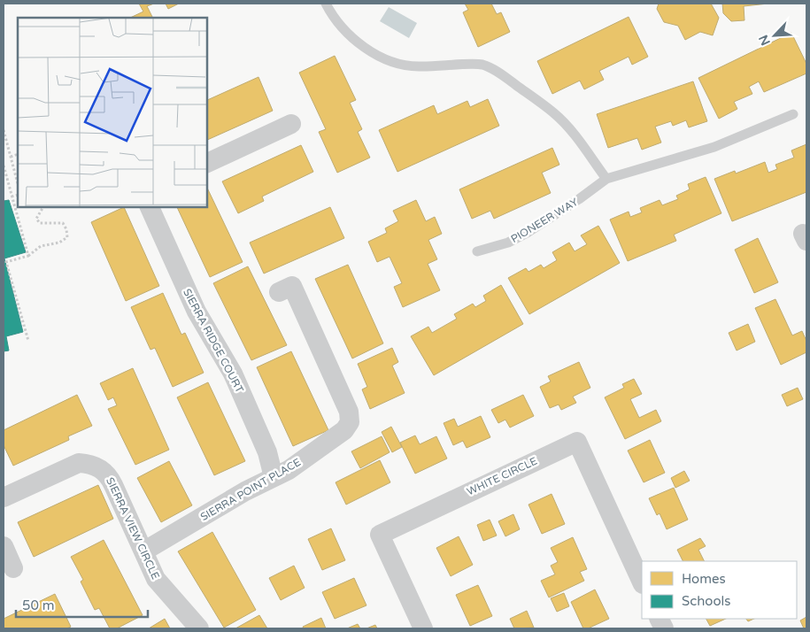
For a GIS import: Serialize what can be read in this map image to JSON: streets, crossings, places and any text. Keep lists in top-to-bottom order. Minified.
{"streets":{"street":["SIERRA RIDGE COURT","WHITE CIRCLE","SIERRA POINT PLACE","SIERRA VIEW CIRCLE"],"lane":["PIONEER WAY"]},"crossings":[["SIERRA RIDGE COURT","SIERRA POINT PLACE"],["SIERRA POINT PLACE","SIERRA VIEW CIRCLE"]],"legend":["Homes","Schools"],"scale_bar":"50 m","north":"bottom left"}
